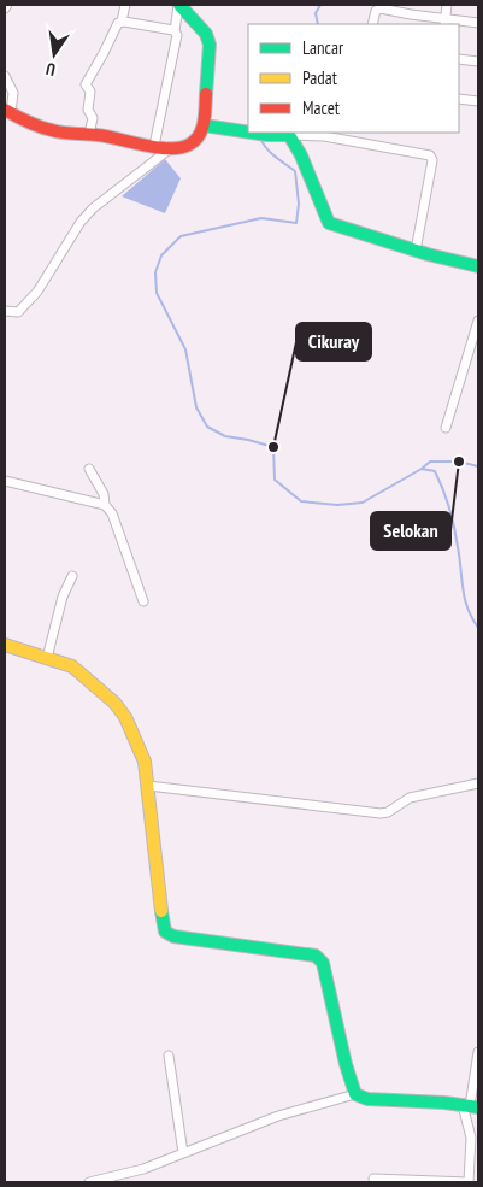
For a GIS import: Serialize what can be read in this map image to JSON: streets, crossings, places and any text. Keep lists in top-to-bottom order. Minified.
{"places":["Cikuray","Selokan"],"legend":["Lancar","Padat","Macet"],"north":"bottom"}
